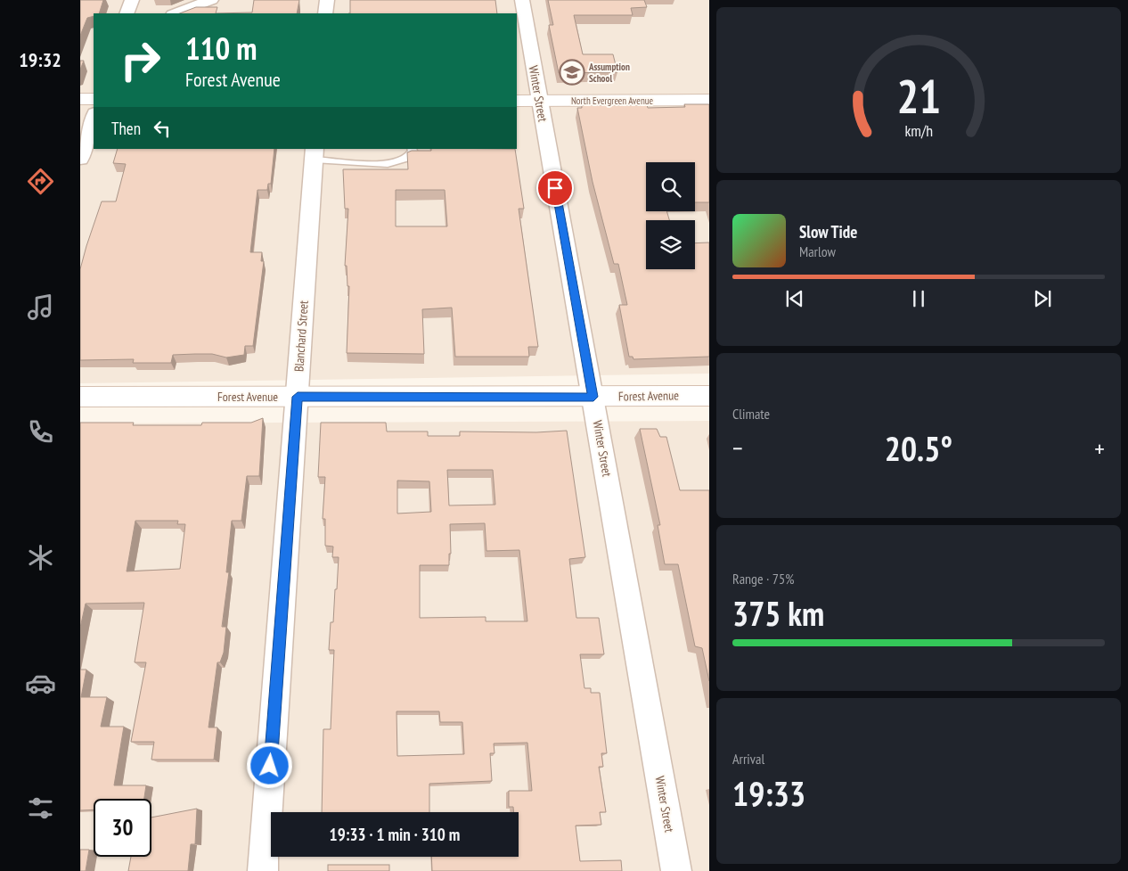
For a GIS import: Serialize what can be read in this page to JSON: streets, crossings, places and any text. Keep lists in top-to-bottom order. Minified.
{"streets":{"street":["Winter Street","North Evergreen Avenue","Blanchard Street","Forest Avenue"]},"crossings":[["Winter Street","North Evergreen Avenue"],["Winter Street","Forest Avenue"],["Blanchard Street","Forest Avenue"]],"places":{"school or university":["Assumption School"]},"page":{"tabs":"19:32","turn":["110 m","Forest Avenue"],"then":"Then","song":["Slow Tide","Marlow"],"tile":["Climate",["Range · 75%","375 km"],["Arrival","19:33"]],"heat":["−","20.5°","+"],"limit":"30","trip":"19:33 · 1 min · 310 m","gauge":["21","km/h"]}}
